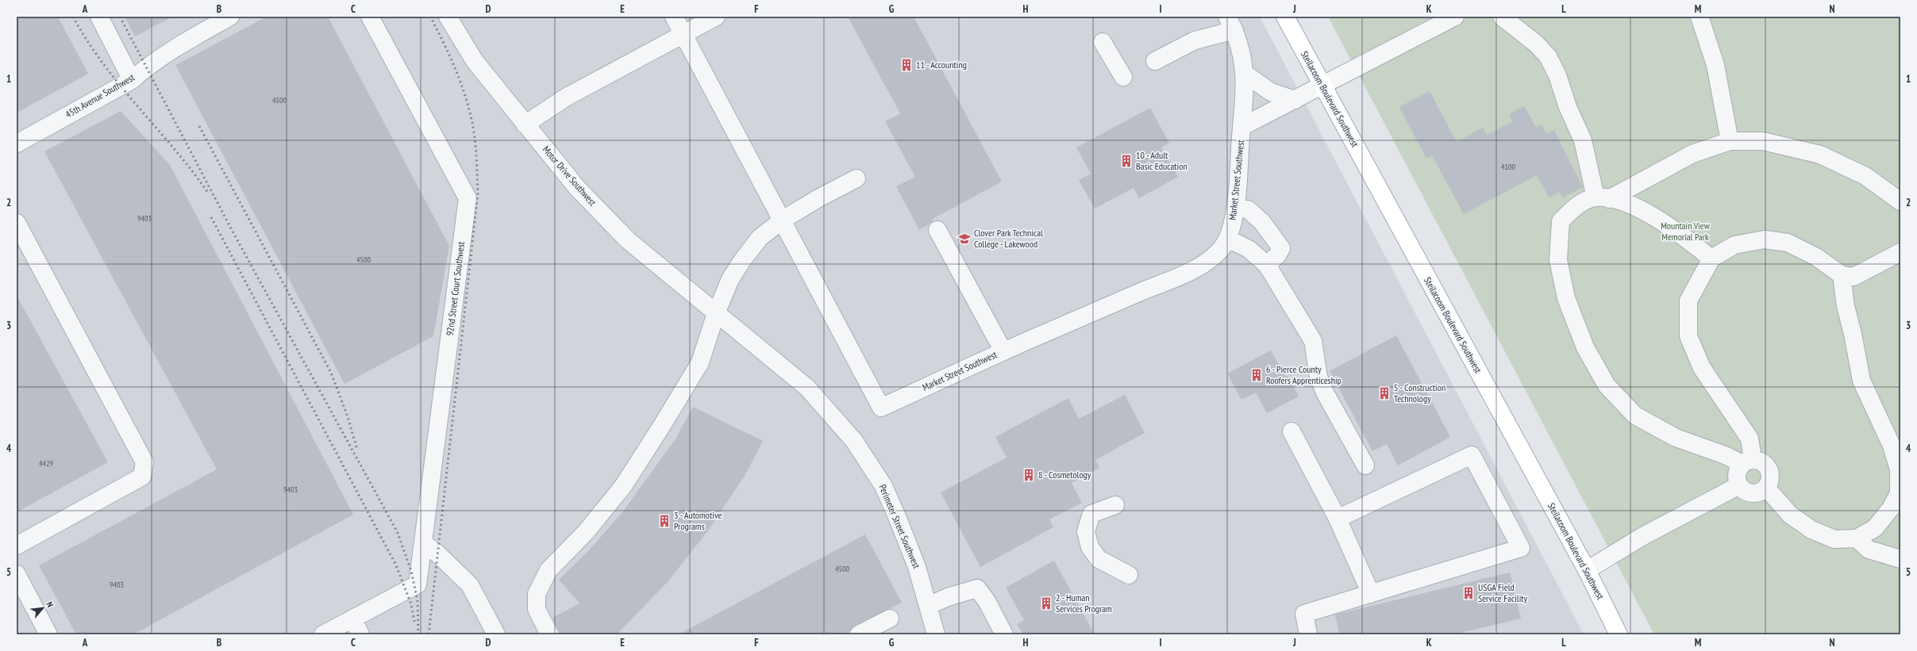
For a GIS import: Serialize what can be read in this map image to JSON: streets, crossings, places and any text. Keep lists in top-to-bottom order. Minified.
{"streets":{"main road":["Steilacoom Boulevard Southwest"],"street":["45th Avenue Southwest","Motor Drive Southwest","Market Street Southwest","92nd Street Court Southwest","Perimeter Street Southwest"]},"crossings":[["Motor Drive Southwest","Perimeter Street Southwest"]],"parks":["Mountain View Memorial Park"],"places":{"building":["11 - Accounting","10 - Adult Basic Education","6 - Pierce County Roofers Apprenticeship","5 - Construction Technology","8 - Cosmetology","3 - Automotive Programs","USGA Field Service Facility","2 - Human Services Program"],"school or university":["Clover Park Technical College - Lakewood"]},"house_numbers":["4500","4100","9403","4500","4429","9403","4500","9403"],"north":"top right","grid":{"columns":["A","B","C","D","E","F","G","H","I","J","K","L","M","N"],"rows":["1","2","3","4","5"]}}
